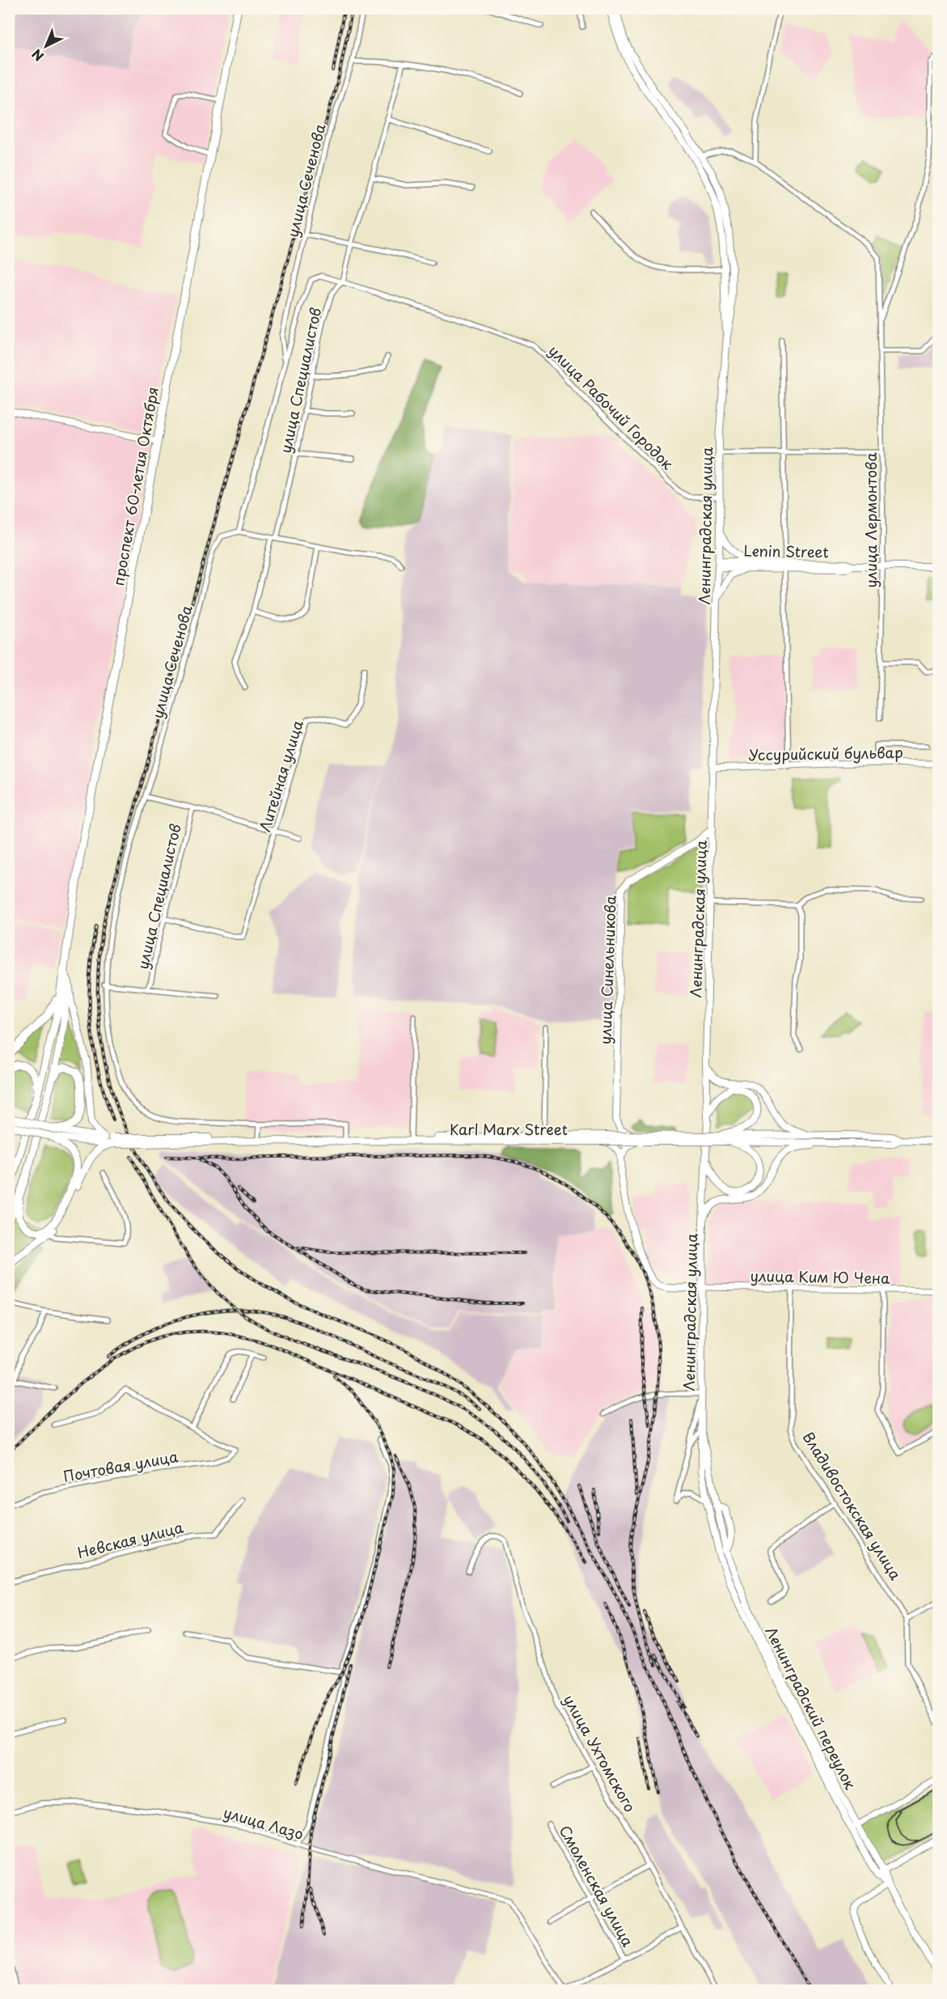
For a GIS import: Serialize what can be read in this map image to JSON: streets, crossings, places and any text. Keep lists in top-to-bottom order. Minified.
{"streets":{"highway":["проспект 60-летия Октября"],"main road":["Ленинградская улица","Lenin Street","улица Синельникова","Karl Marx Street","Ленинградский переулок"],"street":["улица Сеченова","улица Специалистов","улица Рабочий Городок","улица Лермонтова","Уссурийский бульвар","Литейная улица","улица Ким Ю Чена","Почтовая улица","Владивостокская улица","Невская улица","улица Ухтомского","улица Лазо","Смоленская улица"]},"crossings":[["улица Сеченова","улица Рабочий Городок"],["улица Сеченова","Karl Marx Street"],["улица Специалистов","улица Рабочий Городок"],["улица Специалистов","Литейная улица"],["улица Рабочий Городок","Ленинградская улица"],["улица Лермонтова","Lenin Street"],["Ленинградская улица","Lenin Street"],["Ленинградская улица","Уссурийский бульвар"],["Ленинградская улица","улица Синельникова"],["Ленинградская улица","улица Ким Ю Чена"],["Ленинградская улица","Ленинградский переулок"],["улица Ким Ю Чена","Владивостокская улица"]],"north":"bottom left"}
